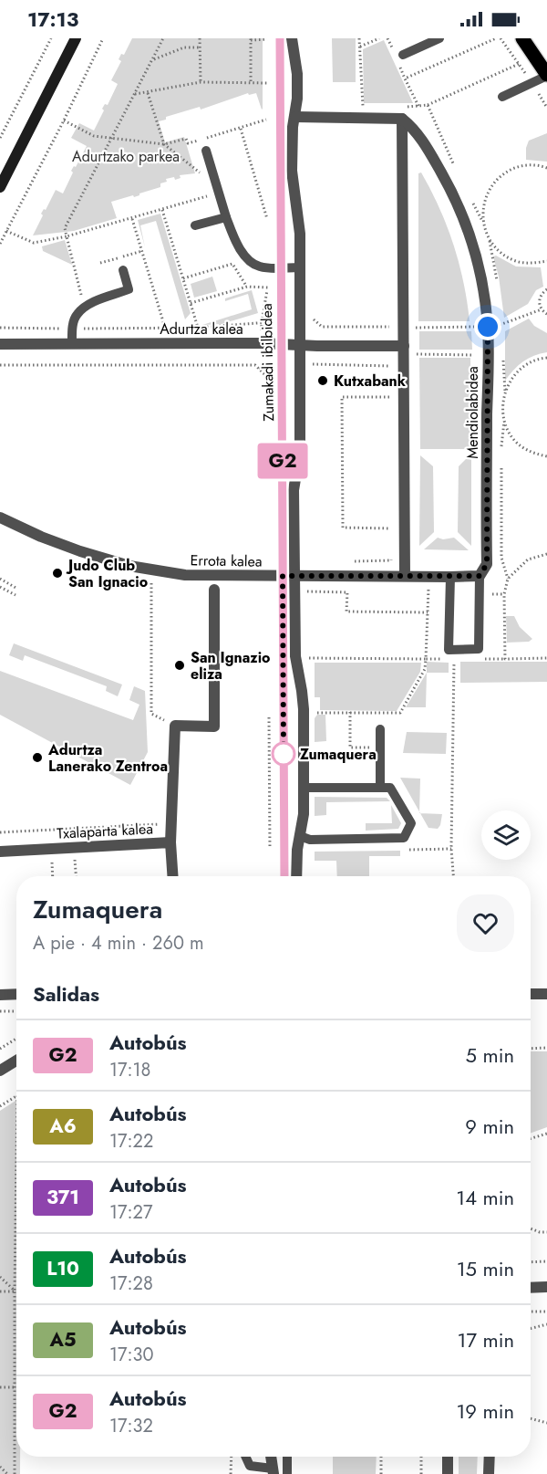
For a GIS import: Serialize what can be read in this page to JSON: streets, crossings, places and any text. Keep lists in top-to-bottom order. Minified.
{"streets":{"street":["Adurtza kalea","Mendiolabidea","Errota kalea","Txalaparta kalea"],"lane":["Zumakadi ibilbidea"]},"crossings":[["Adurtza kalea","Zumakadi ibilbidea"],["Zumakadi ibilbidea","Errota kalea"],["Mendiolabidea","Errota kalea"]],"parks":["Adurtzako parkea"],"places":["Kutxabank","Judo Club San Ignacio","San Ignazio eliza","Zumaquera","Adurtza Lanerako Zentroa"],"lines":["bus line G2"],"page":{"status":"17:13","on_map":"G2","heading":[["Zumaquera","A pie · 4 min · 260 m"],"Salidas"],"list":[{"mark":"G2","name":"Autobús","note":"17:18","value":"5 min"},{"mark":"A6","name":"Autobús","note":"17:22","value":"9 min"},{"mark":"371","name":"Autobús","note":"17:27","value":"14 min"},{"mark":"L10","name":"Autobús","note":"17:28","value":"15 min"},{"mark":"A5","name":"Autobús","note":"17:30","value":"17 min"},{"mark":"G2","name":"Autobús","note":"17:32","value":"19 min"}]}}
